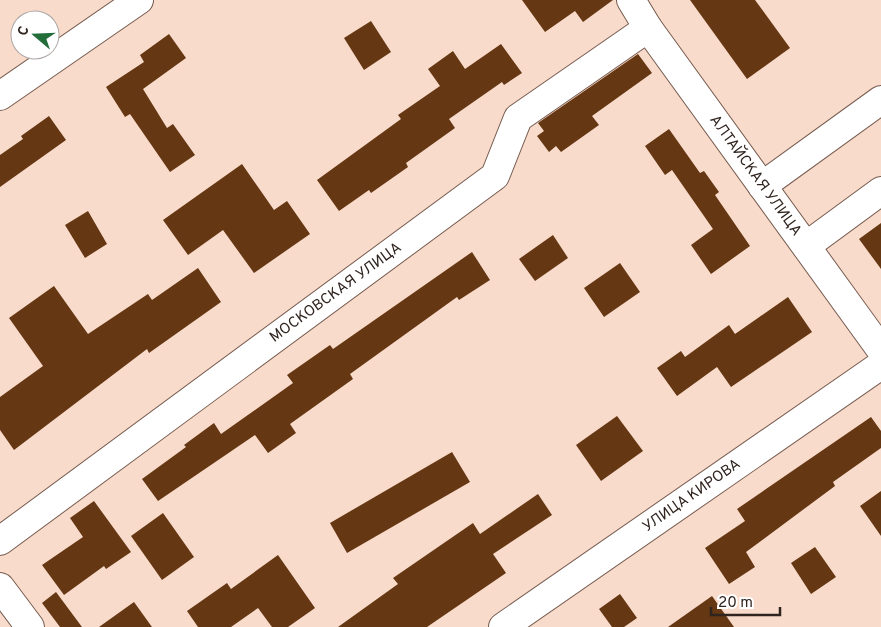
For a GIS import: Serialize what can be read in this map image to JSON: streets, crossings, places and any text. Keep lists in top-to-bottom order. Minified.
{"streets":{"street":["АЛТАЙСКАЯ УЛИЦА","МОСКОВСКАЯ УЛИЦА","УЛИЦА КИРОВА"]},"crossings":[["АЛТАЙСКАЯ УЛИЦА","МОСКОВСКАЯ УЛИЦА"]],"scale_bar":"20 m","north":"left"}
